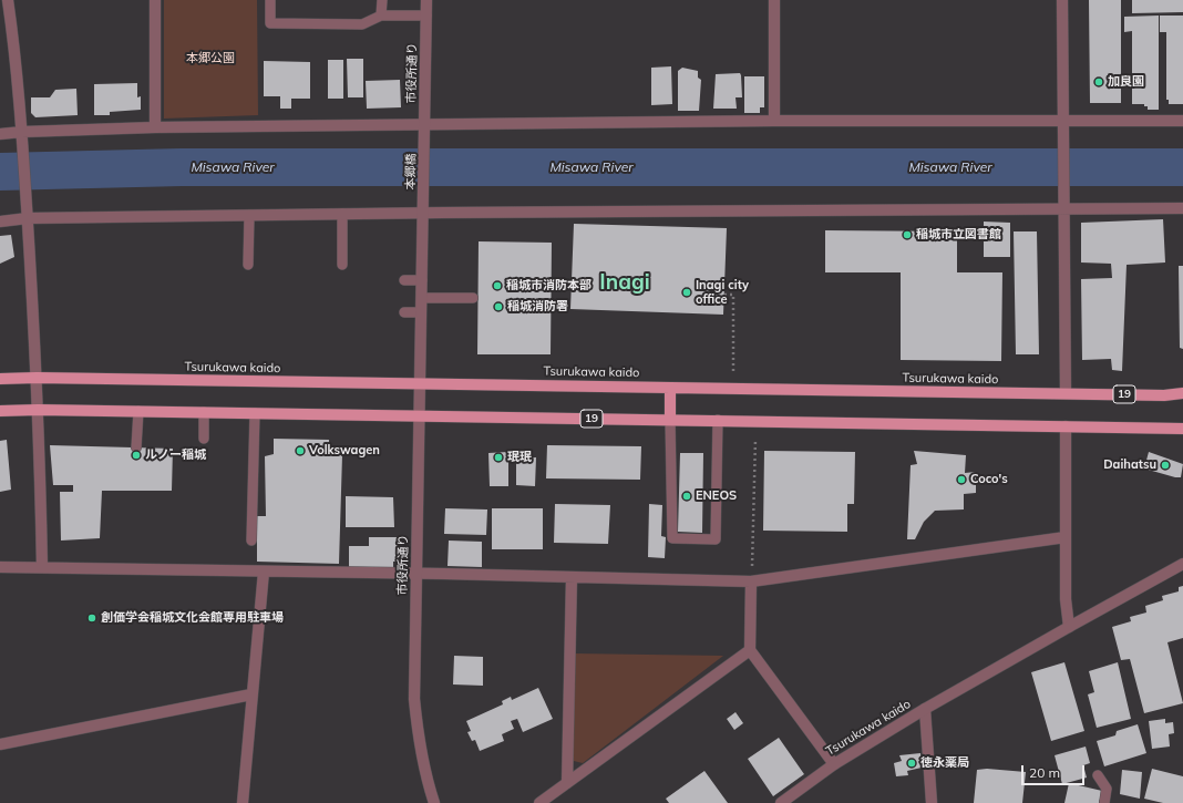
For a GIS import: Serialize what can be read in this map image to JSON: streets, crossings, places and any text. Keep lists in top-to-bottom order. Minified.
{"streets":{"main road":["Tsurukawa kaido","19"],"street":["市役所通り","本郷橋"]},"crossings":[["市役所通り","本郷橋"],["市役所通り","Tsurukawa kaido"],["市役所通り","19"]],"districts":["Inagi"],"water":["Misawa River"],"parks":["本郷公園"],"places":["加良園","稲城市立図書館","稲城市消防本部","Inagi city office","稲城消防署","Volkswagen","ルノー稲城","珉珉","Daihatsu","Coco's","ENEOS","創価学会稲城文化会館専用駐車場","徳永薬局"],"scale_bar":"20 m"}
